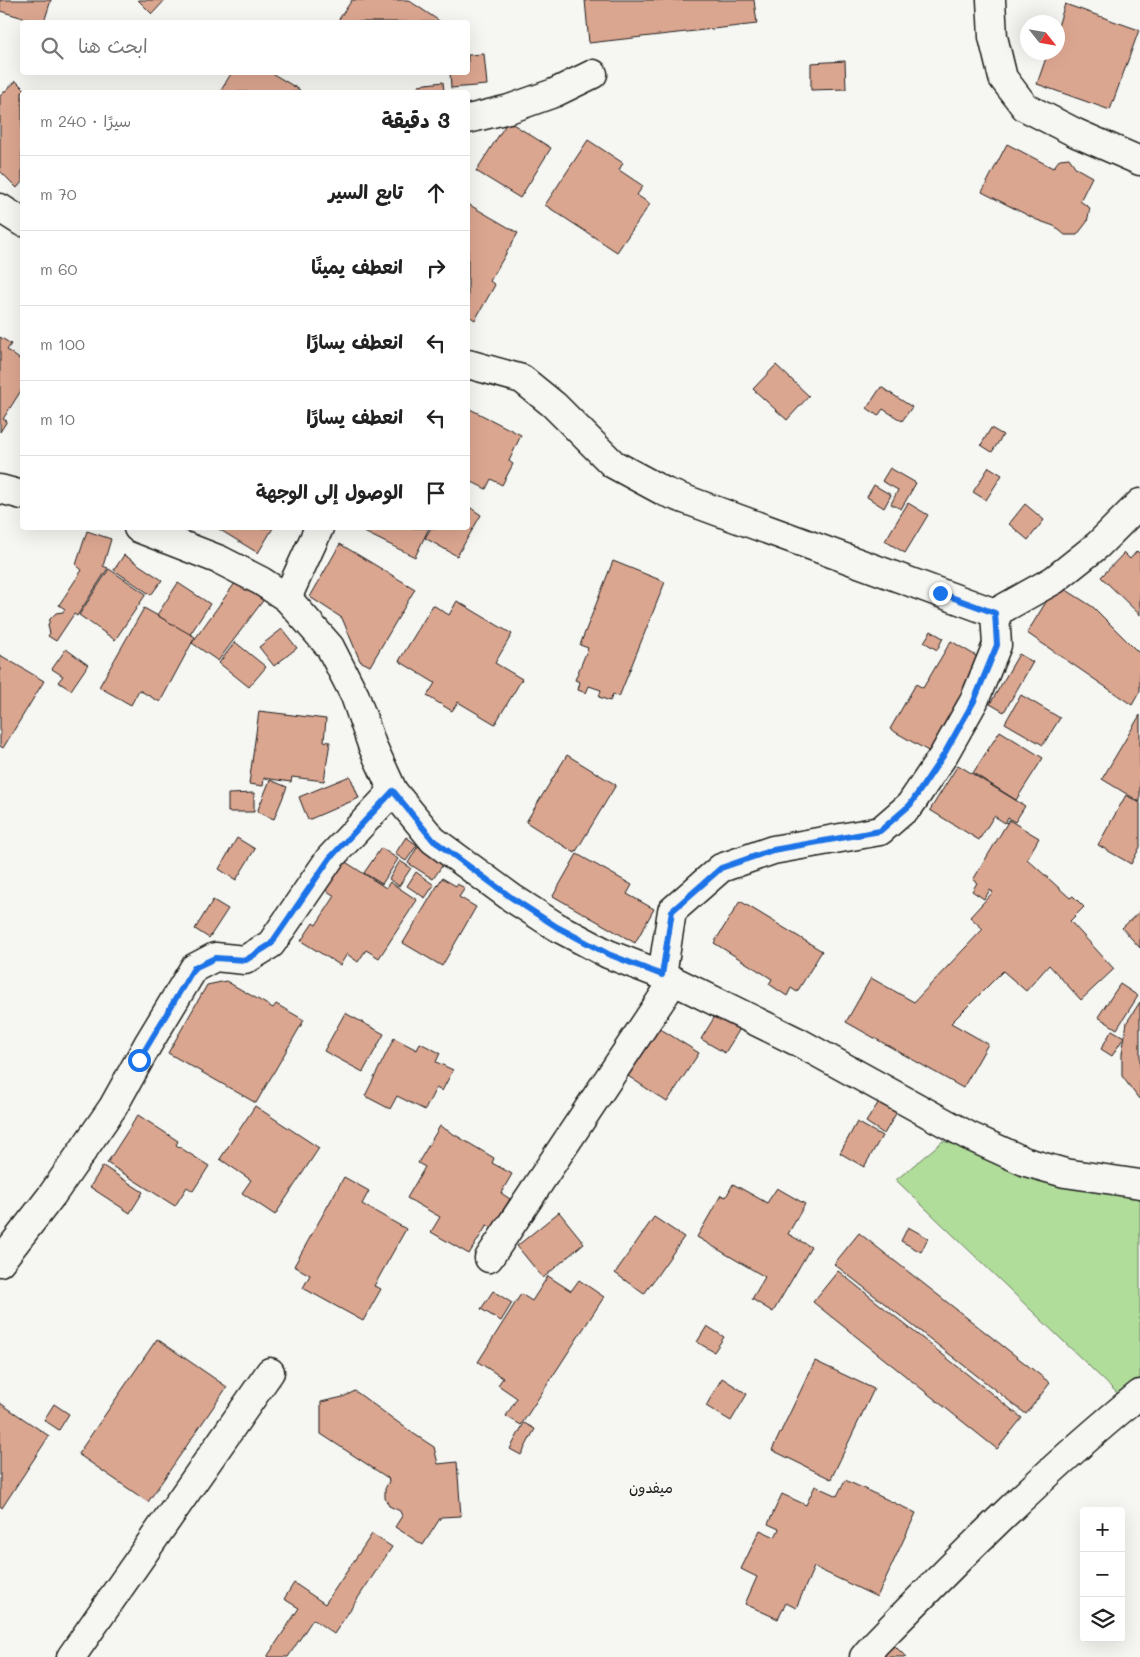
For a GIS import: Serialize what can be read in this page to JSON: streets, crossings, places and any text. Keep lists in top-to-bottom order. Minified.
{"districts":["ميفدون"],"north":"bottom right","page":{"search":"ابحث هنا","heading":["3 دقيقة","سيرًا · 240 m"],"list":[["تابع السير","70 m"],["انعطف يمينًا","60 m"],["انعطف يسارًا","100 m"],["انعطف يسارًا","10 m"],"الوصول إلى الوجهة"],"map_buttons":["+","−"]}}
